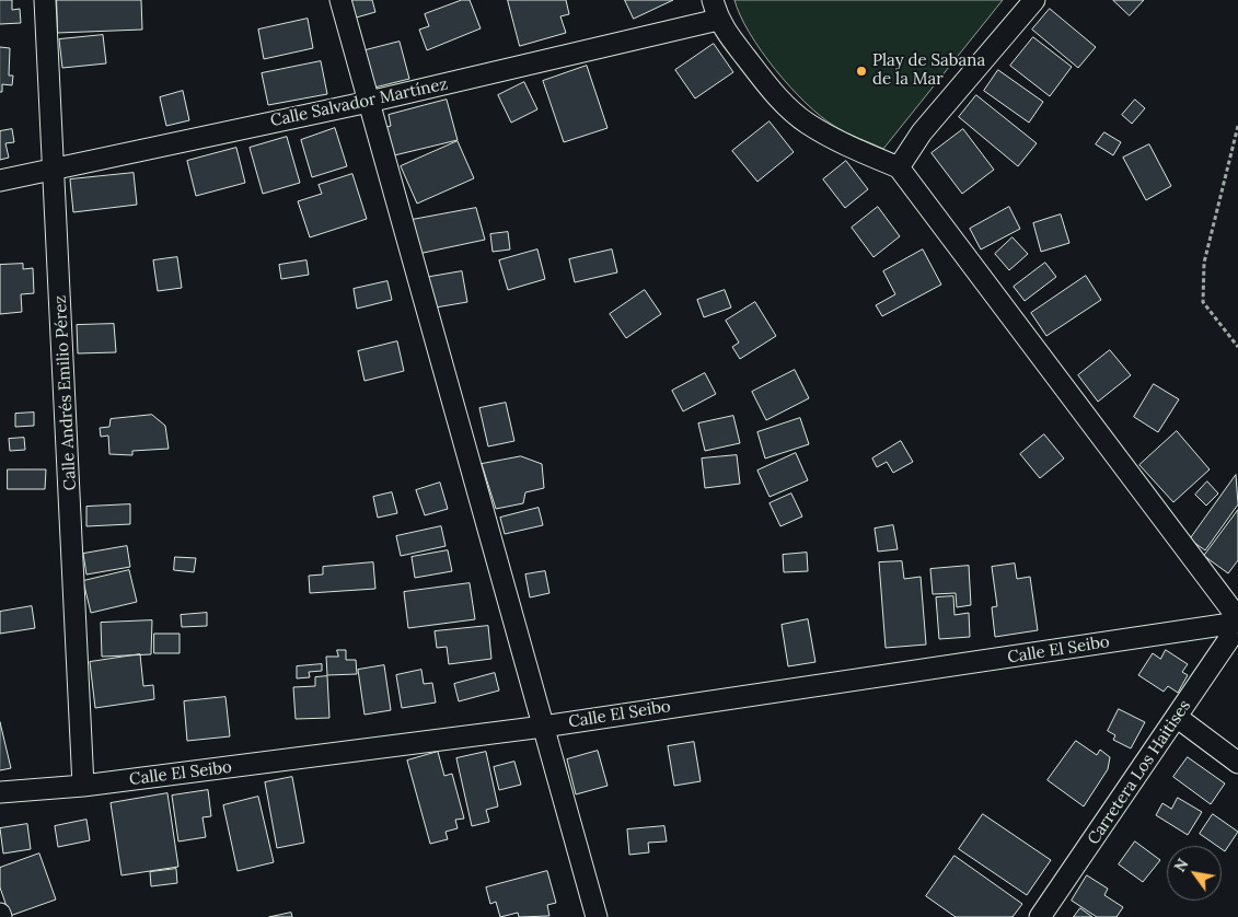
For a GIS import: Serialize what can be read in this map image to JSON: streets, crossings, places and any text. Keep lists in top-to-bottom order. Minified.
{"streets":{"street":["Calle Salvador Martínez","Calle Andrés Emilio Pérez","Calle El Seibo","Carretera Los Haitises"]},"crossings":[["Calle Salvador Martínez","Calle Andrés Emilio Pérez"],["Calle Andrés Emilio Pérez","Calle El Seibo"],["Calle El Seibo","Carretera Los Haitises"]],"places":["Play de Sabana de la Mar"],"north":"top left"}
